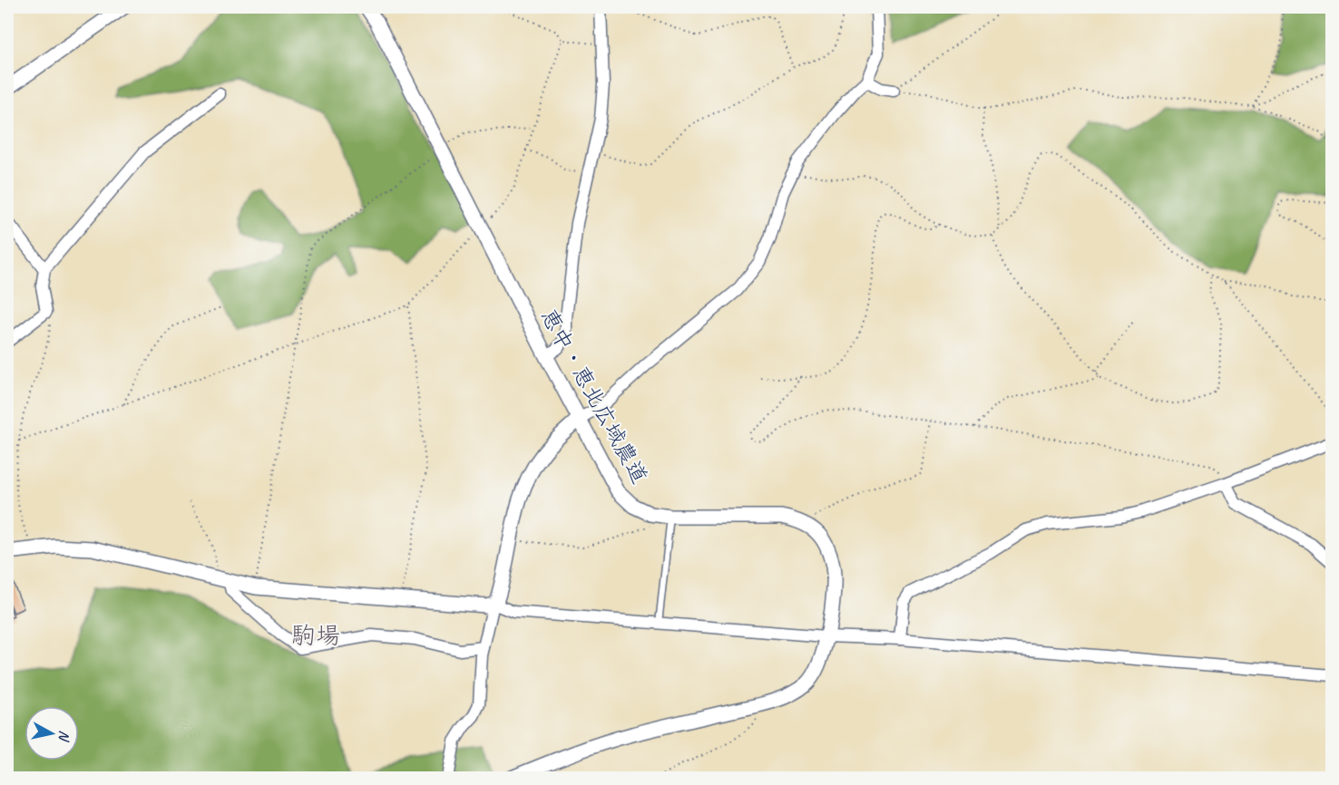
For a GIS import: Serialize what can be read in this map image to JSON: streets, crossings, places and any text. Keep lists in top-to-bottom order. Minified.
{"streets":{"street":["恵中・恵北広域農道"]},"districts":["駒場"],"north":"right"}
